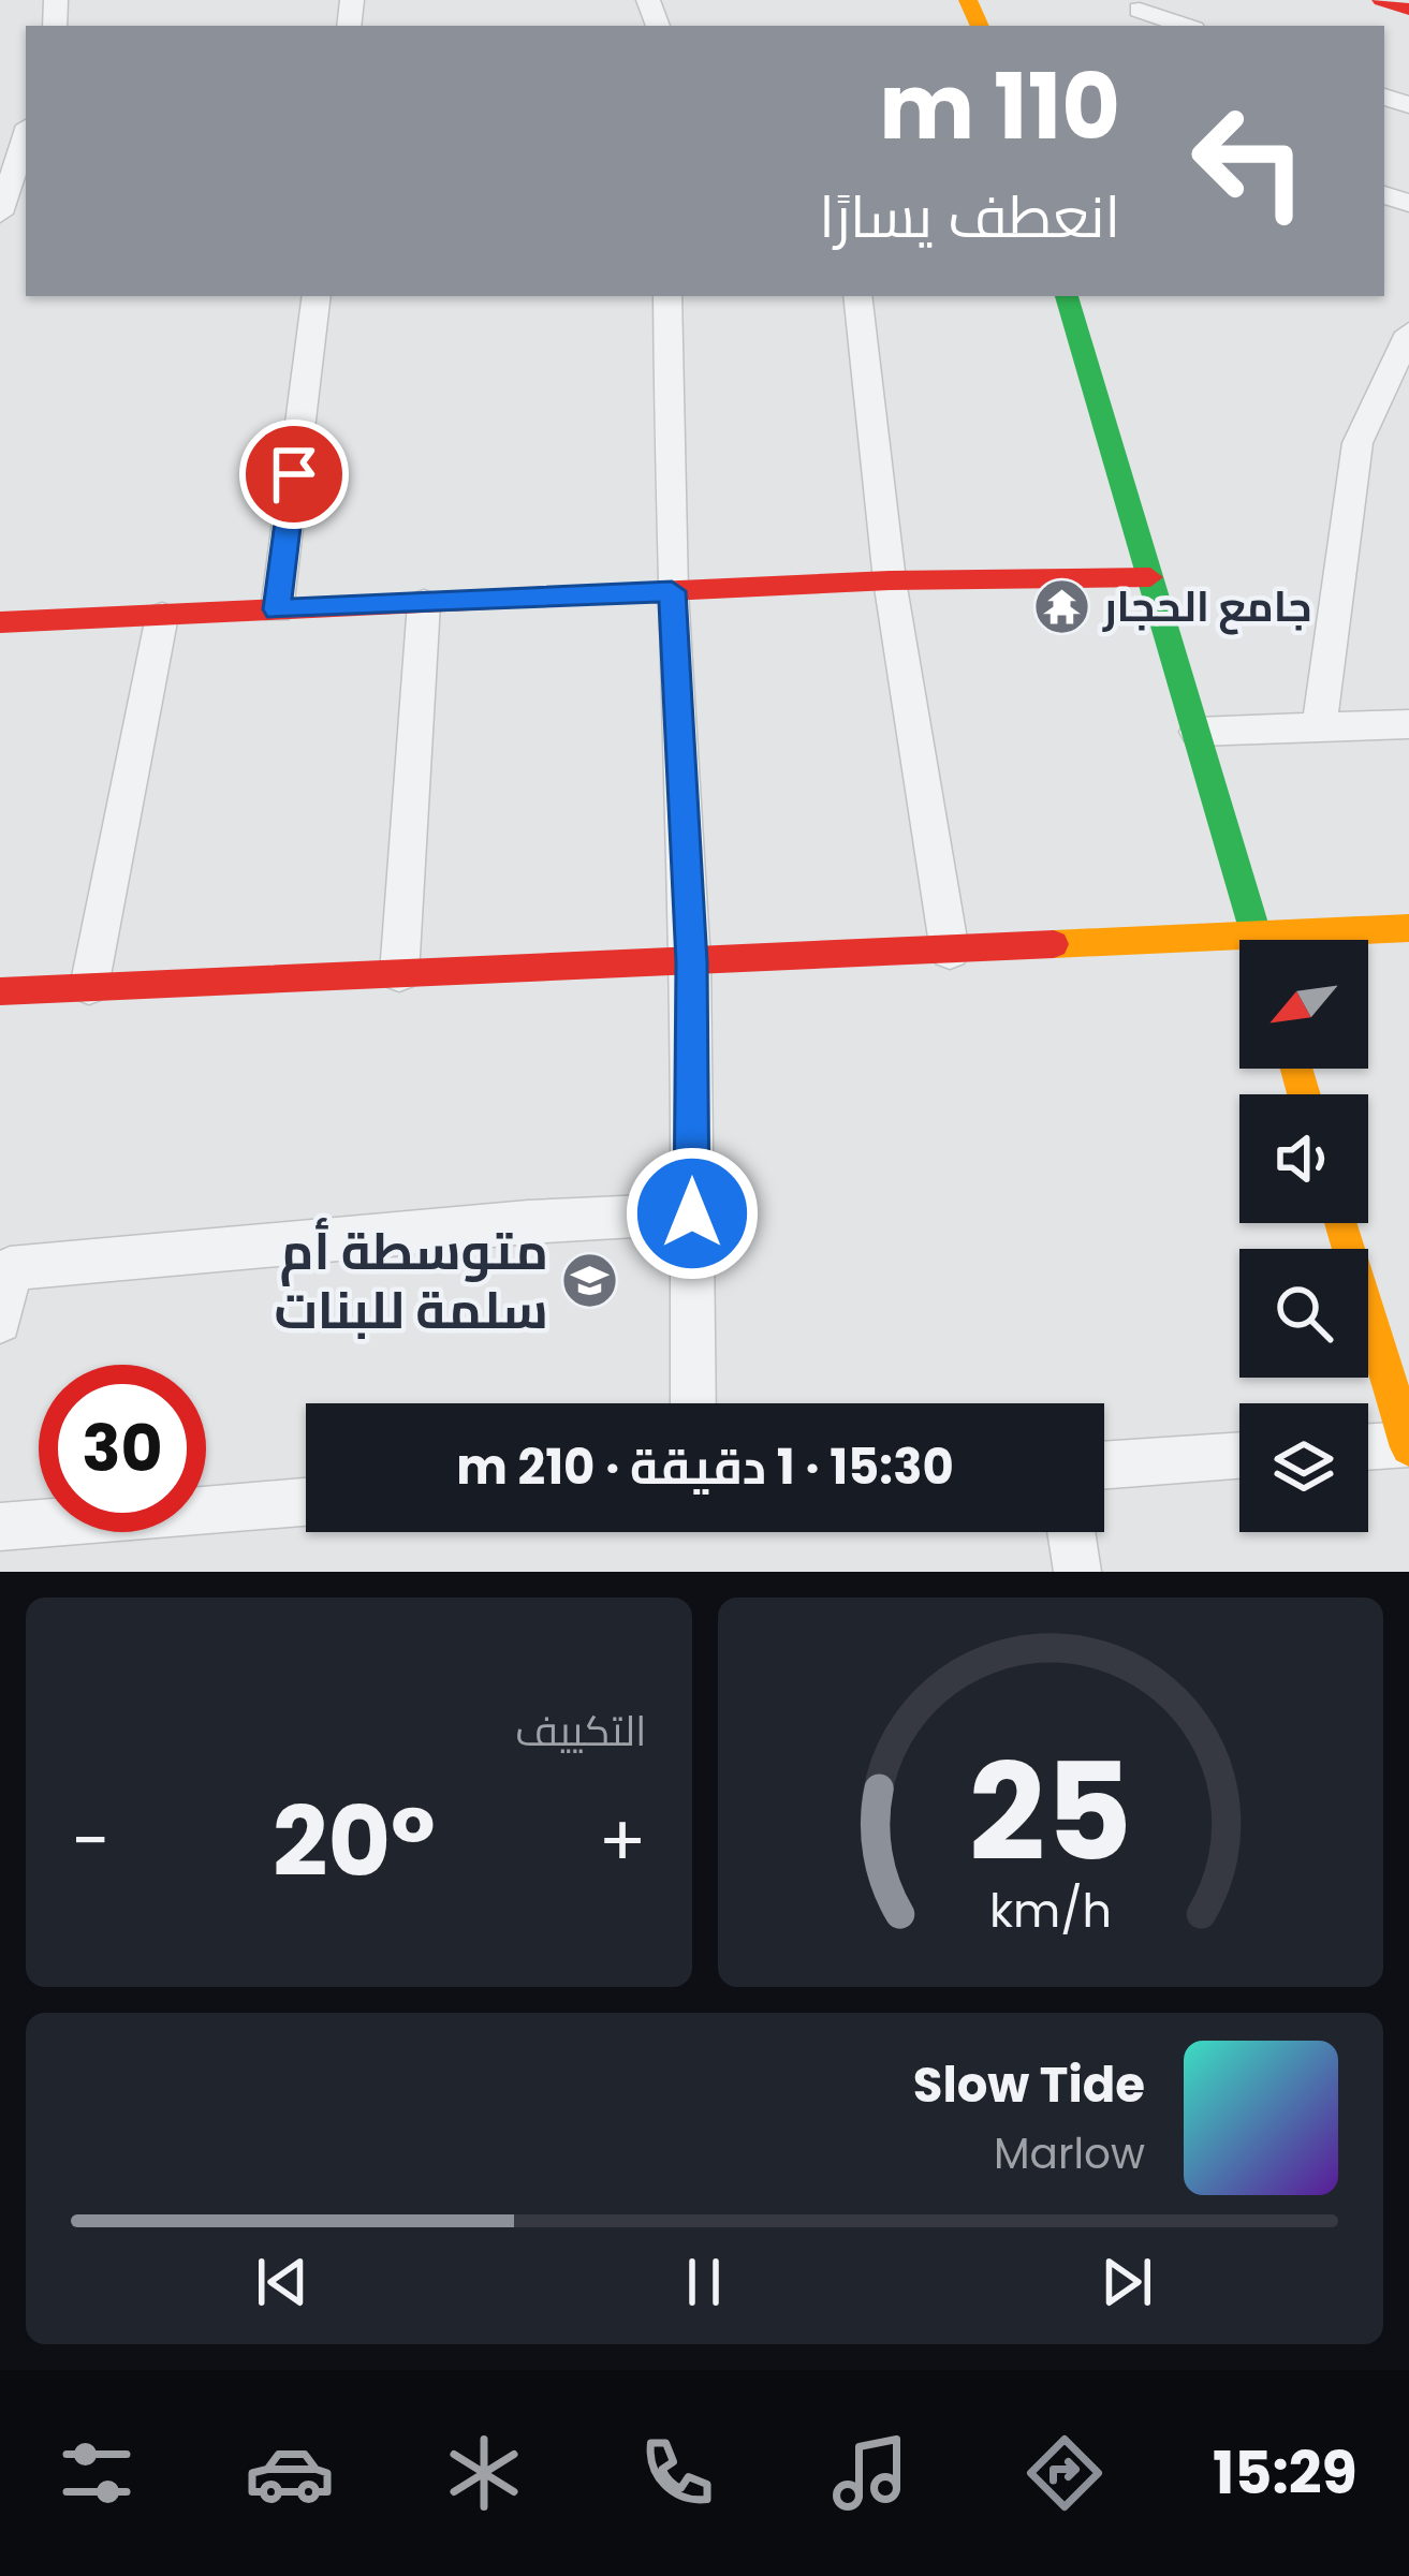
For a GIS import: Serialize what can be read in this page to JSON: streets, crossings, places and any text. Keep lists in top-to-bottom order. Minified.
{"places":{"temple":["جامع الحجار"],"school or university":["متوسطة أم سلمة للبنات"]},"north":"bottom left","page":{"turn":["110 m","انعطف يسارًا"],"limit":"30","trip":"15:30 · 1 دقيقة · 210 m","tile":"التكييف","heat":["−","20°","+"],"song":["Slow Tide","Marlow"],"tabs":"15:29","gauge":["25","km/h"]}}
